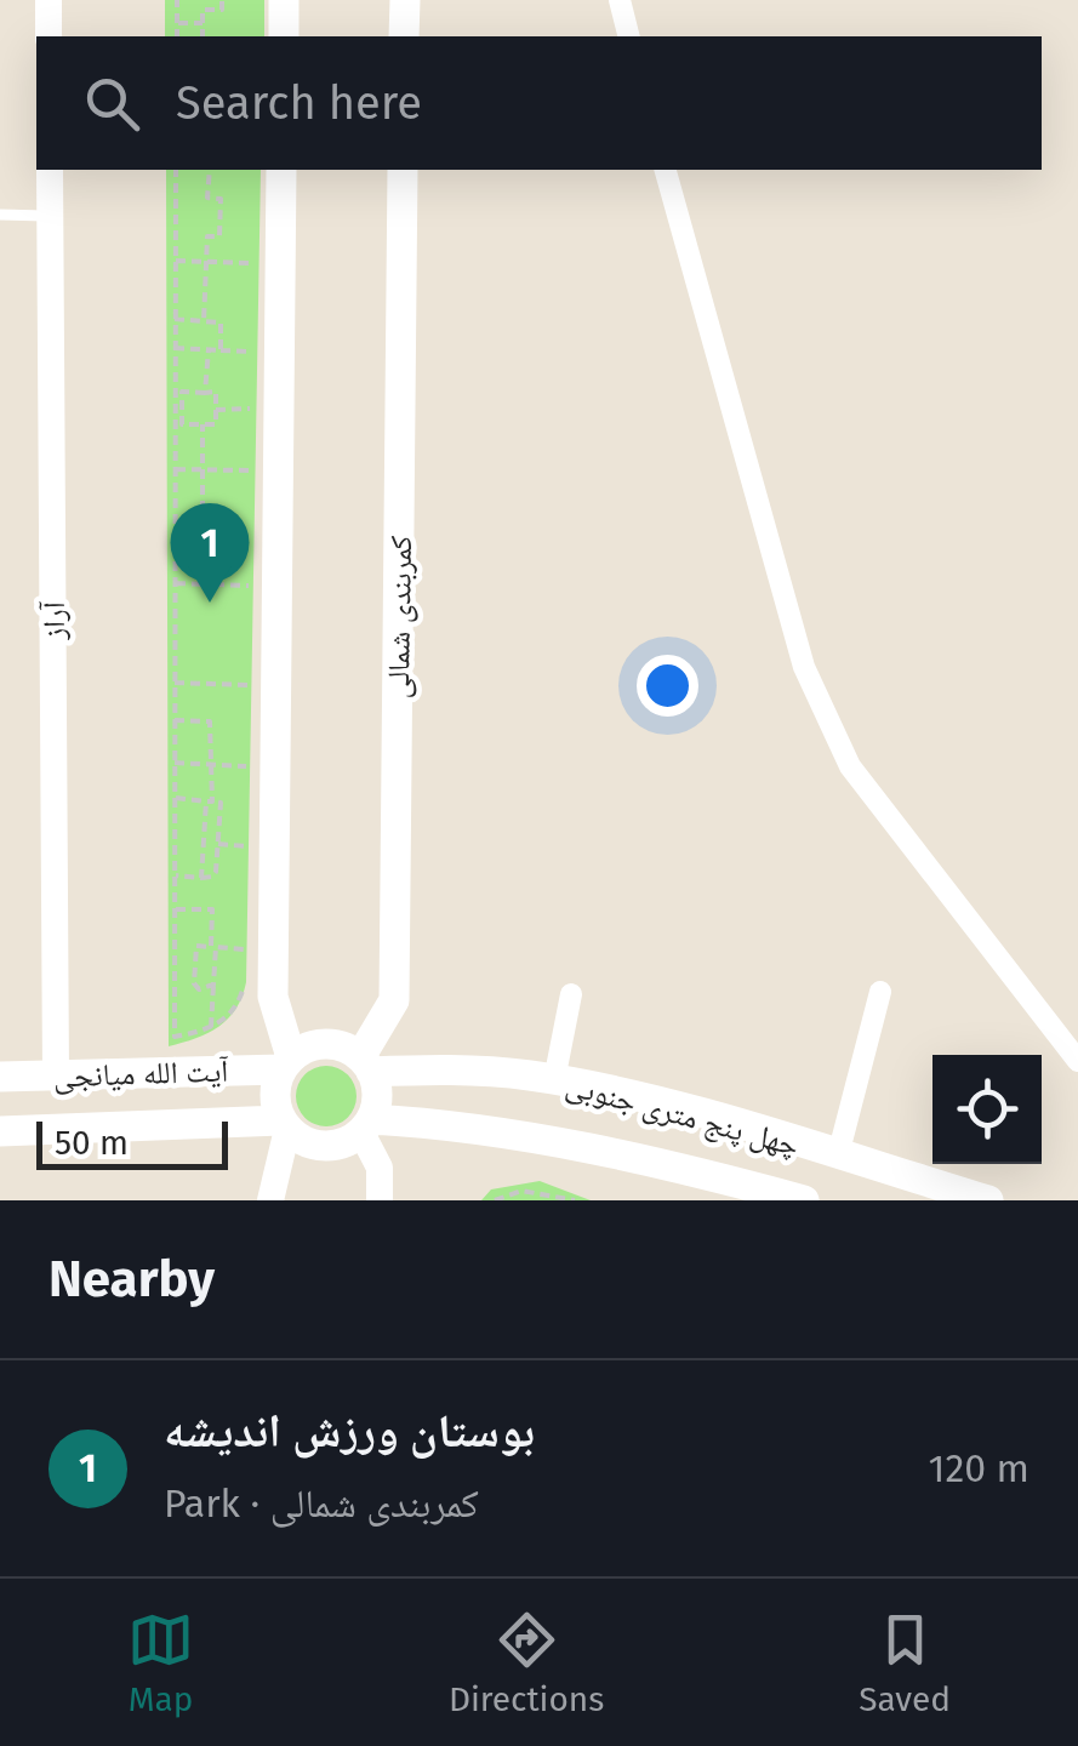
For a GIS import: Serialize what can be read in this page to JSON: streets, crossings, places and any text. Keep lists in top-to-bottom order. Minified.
{"streets":{"main road":["کمربندی شمالی","آیت الله میانجی","چهل پنج متری جنوبی"],"street":["آراز"]},"crossings":[["کمربندی شمالی","آیت الله میانجی"],["کمربندی شمالی","چهل پنج متری جنوبی"],["آراز","آیت الله میانجی"],["آیت الله میانجی","چهل پنج متری جنوبی"]],"scale_bar":"50 m","page":{"search":"Search here","pins":"1","scale":"50 m","heading":"Nearby","list":[{"mark":"1","name":"بوستان ورزش اندیشه","note":"Park · کمربندی شمالی","value":"120 m"}],"nav":["Map","Directions","Saved"]}}
